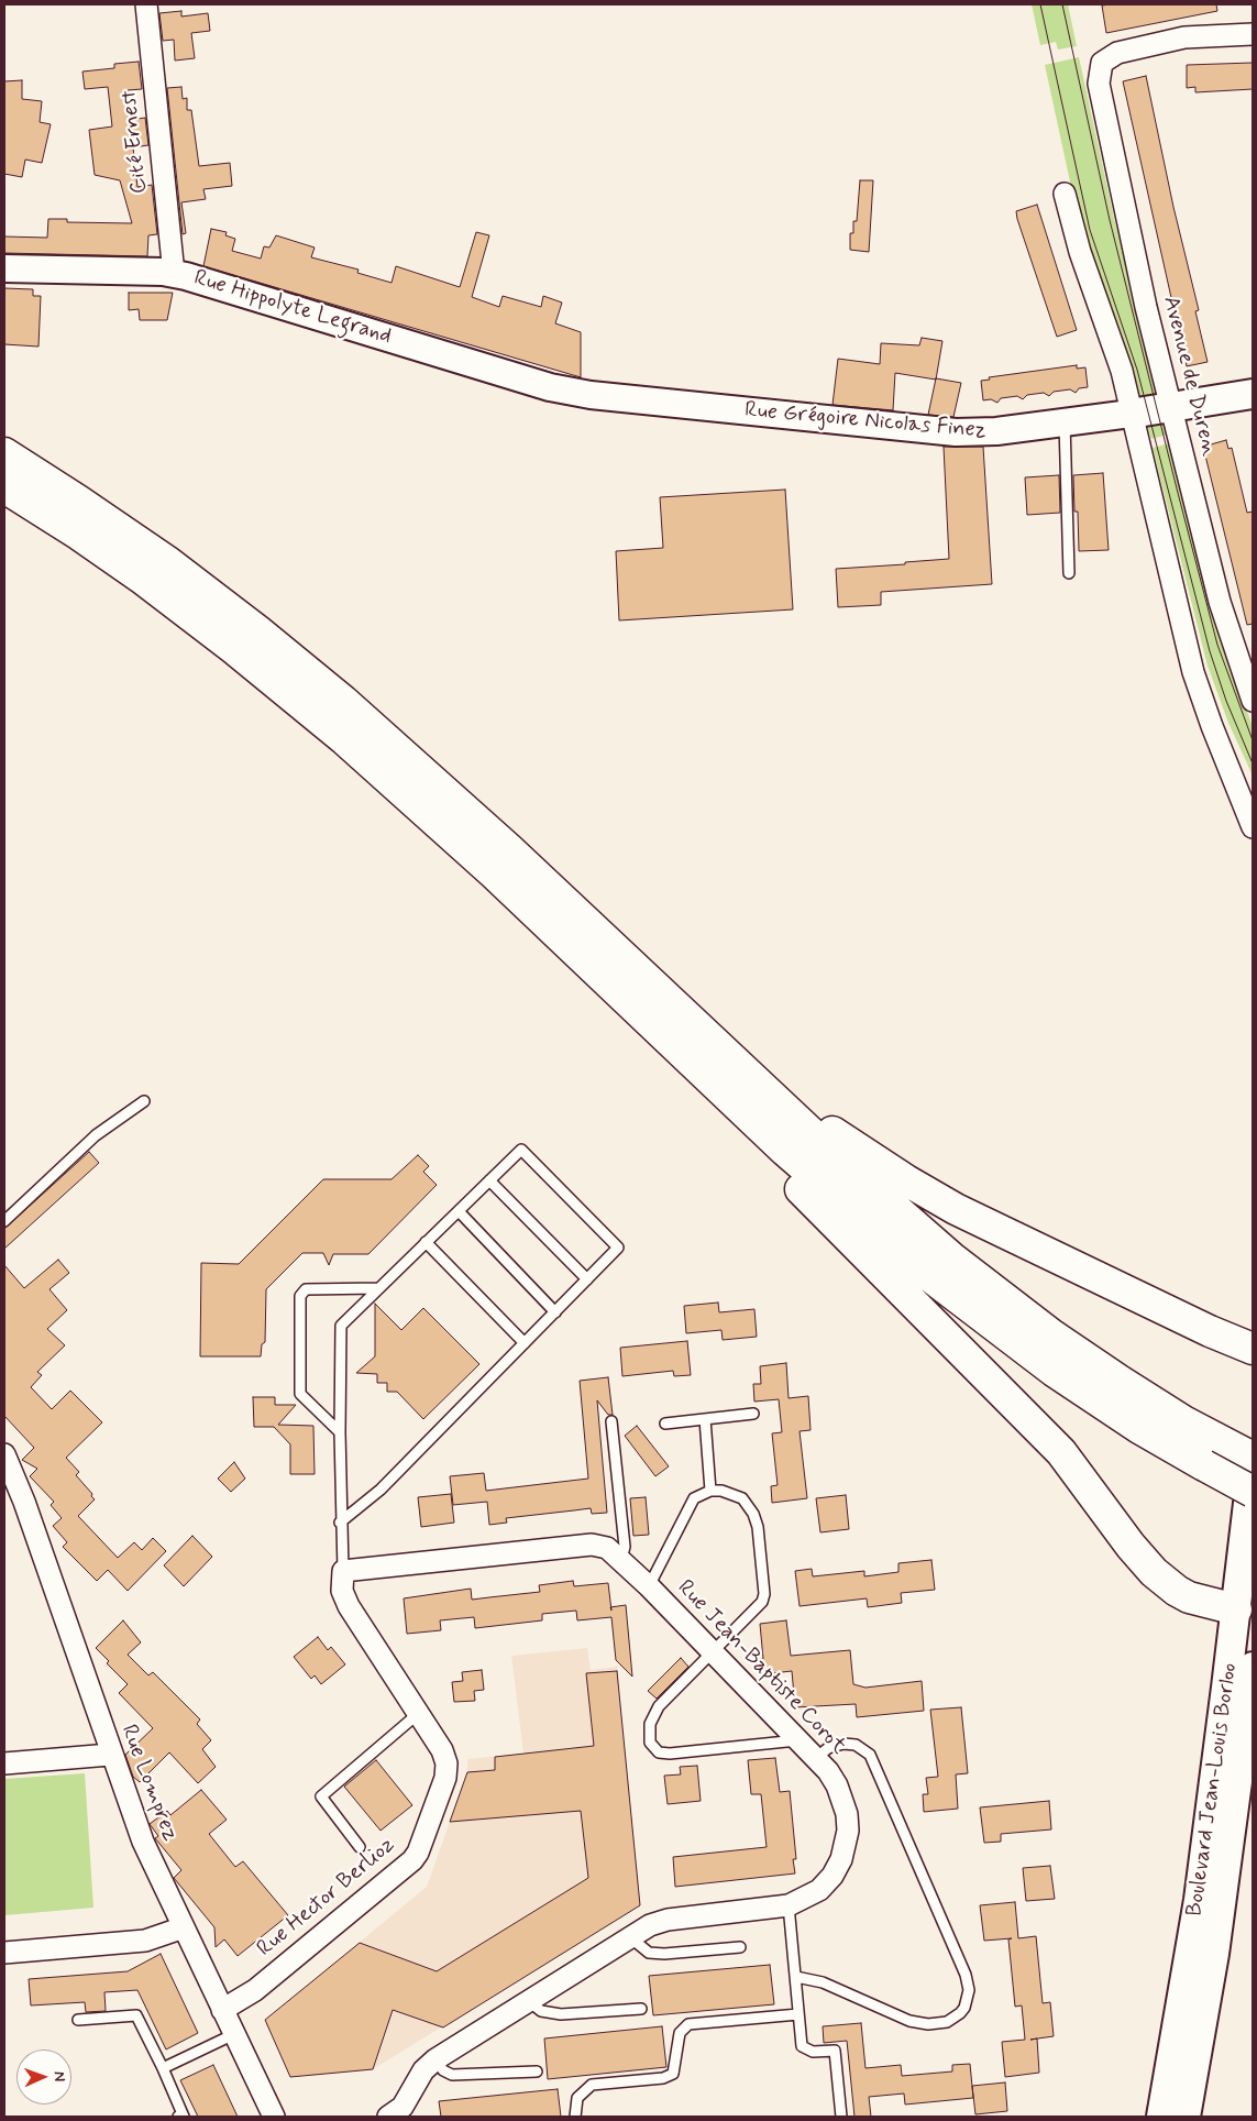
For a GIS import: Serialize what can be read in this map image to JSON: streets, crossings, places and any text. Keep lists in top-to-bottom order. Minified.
{"streets":{"main road":["Rue Grégoire Nicolas Finez","Boulevard Jean-Louis Borloo"],"street":["Cité Ernest","Rue Hippolyte Legrand","Avenue de Duren","Rue Jean-Baptiste Corot","Rue Lomprez","Rue Hector Berlioz"]},"crossings":[["Cité Ernest","Rue Hippolyte Legrand"],["Rue Hippolyte Legrand","Rue Grégoire Nicolas Finez"],["Avenue de Duren","Rue Grégoire Nicolas Finez"],["Rue Jean-Baptiste Corot","Rue Hector Berlioz"],["Rue Lomprez","Rue Hector Berlioz"]],"north":"right"}
